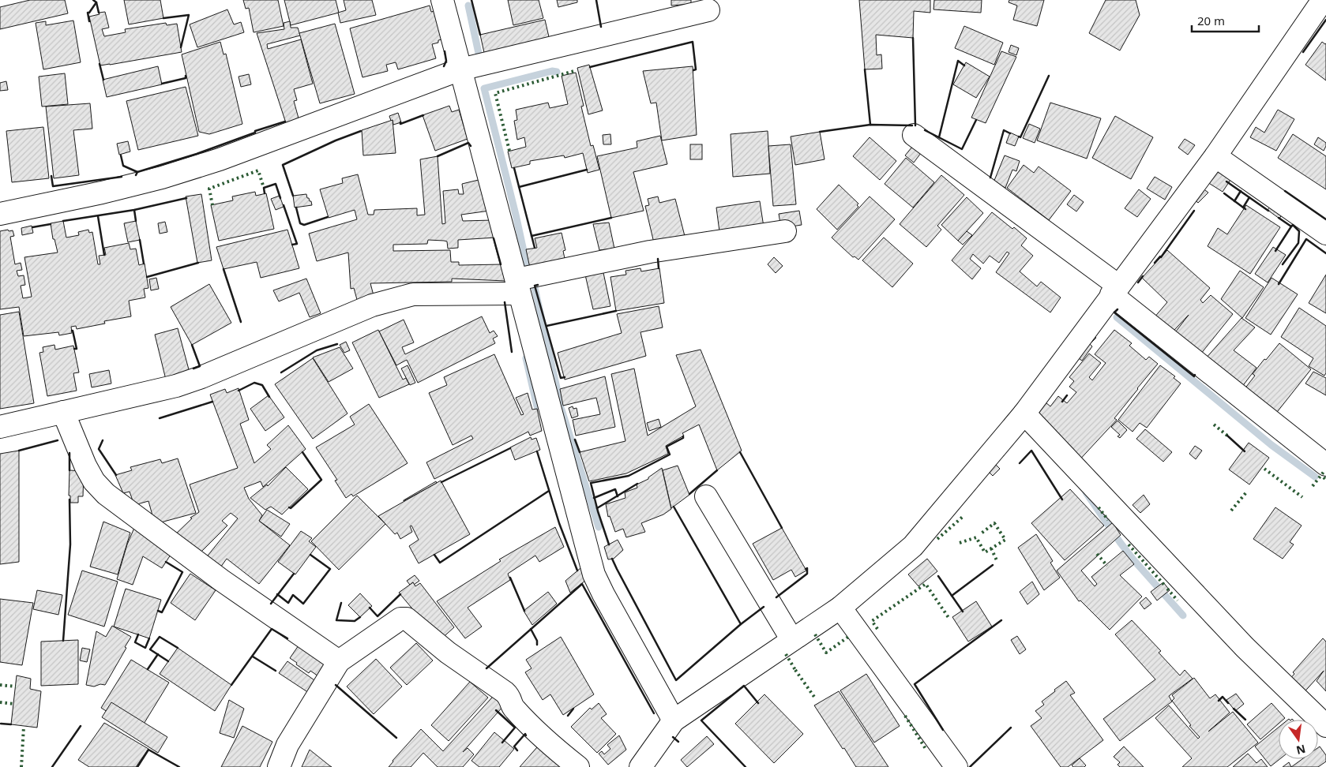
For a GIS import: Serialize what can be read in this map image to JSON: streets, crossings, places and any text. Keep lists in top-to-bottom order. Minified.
{"scale_bar":"20 m","north":"bottom"}
